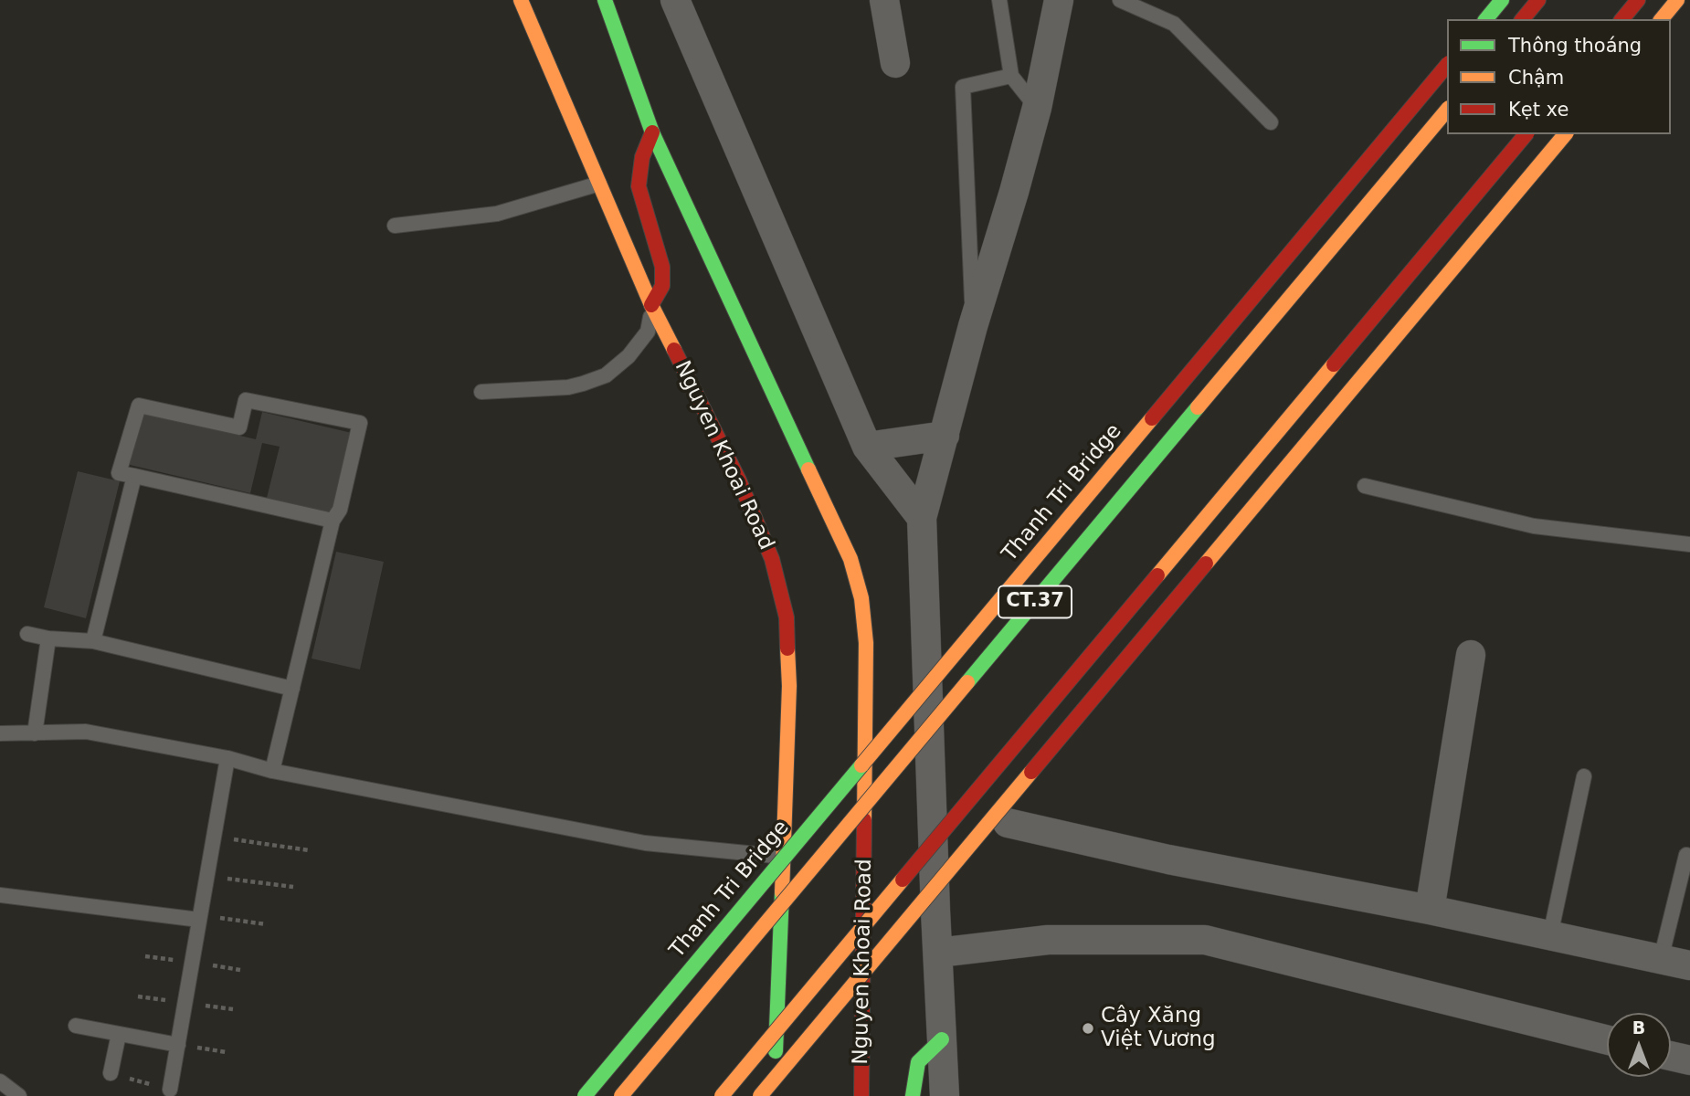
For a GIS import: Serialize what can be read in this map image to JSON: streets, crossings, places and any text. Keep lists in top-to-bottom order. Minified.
{"streets":{"main road":["Nguyen Khoai Road","Thanh Tri Bridge","CT.37"]},"places":["Cây Xăng Việt Vương"],"legend":["Thông thoáng","Chậm","Kẹt xe"],"north":"top"}
